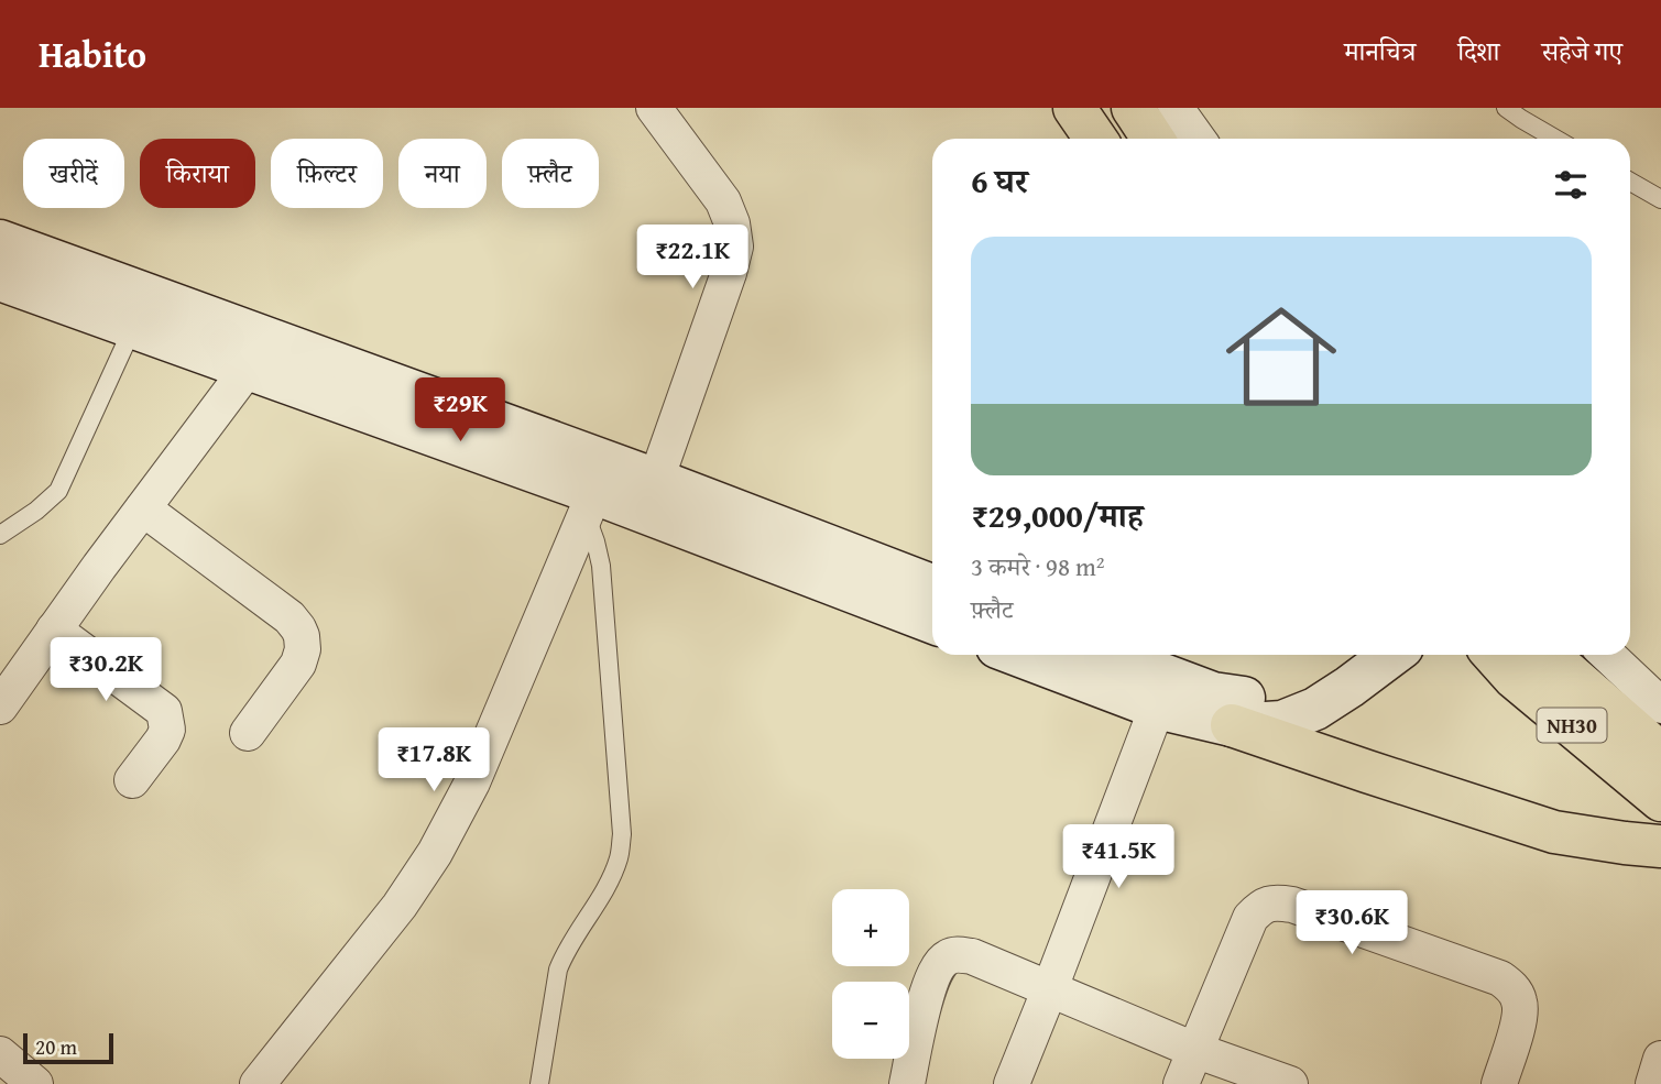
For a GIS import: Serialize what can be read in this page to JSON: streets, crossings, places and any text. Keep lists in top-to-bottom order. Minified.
{"streets":{"highway":["NH30"]},"scale_bar":"20 m","page":{"header":"Habito","nav":["मानचित्र","दिशा","सहेजे गए"],"chip":["खरीदें","किराया","फ़िल्टर","नया","फ़्लैट"],"heading":"6 घर","price":["₹22.1K","₹29K","₹30.2K","₹17.8K","₹41.5K","₹30.6K"],"list":[{"name":"₹29,000/माह","note":"3 कमरे · 98 m² · फ़्लैट"}],"map_buttons":["+","−"],"scale":"20 m"}}
